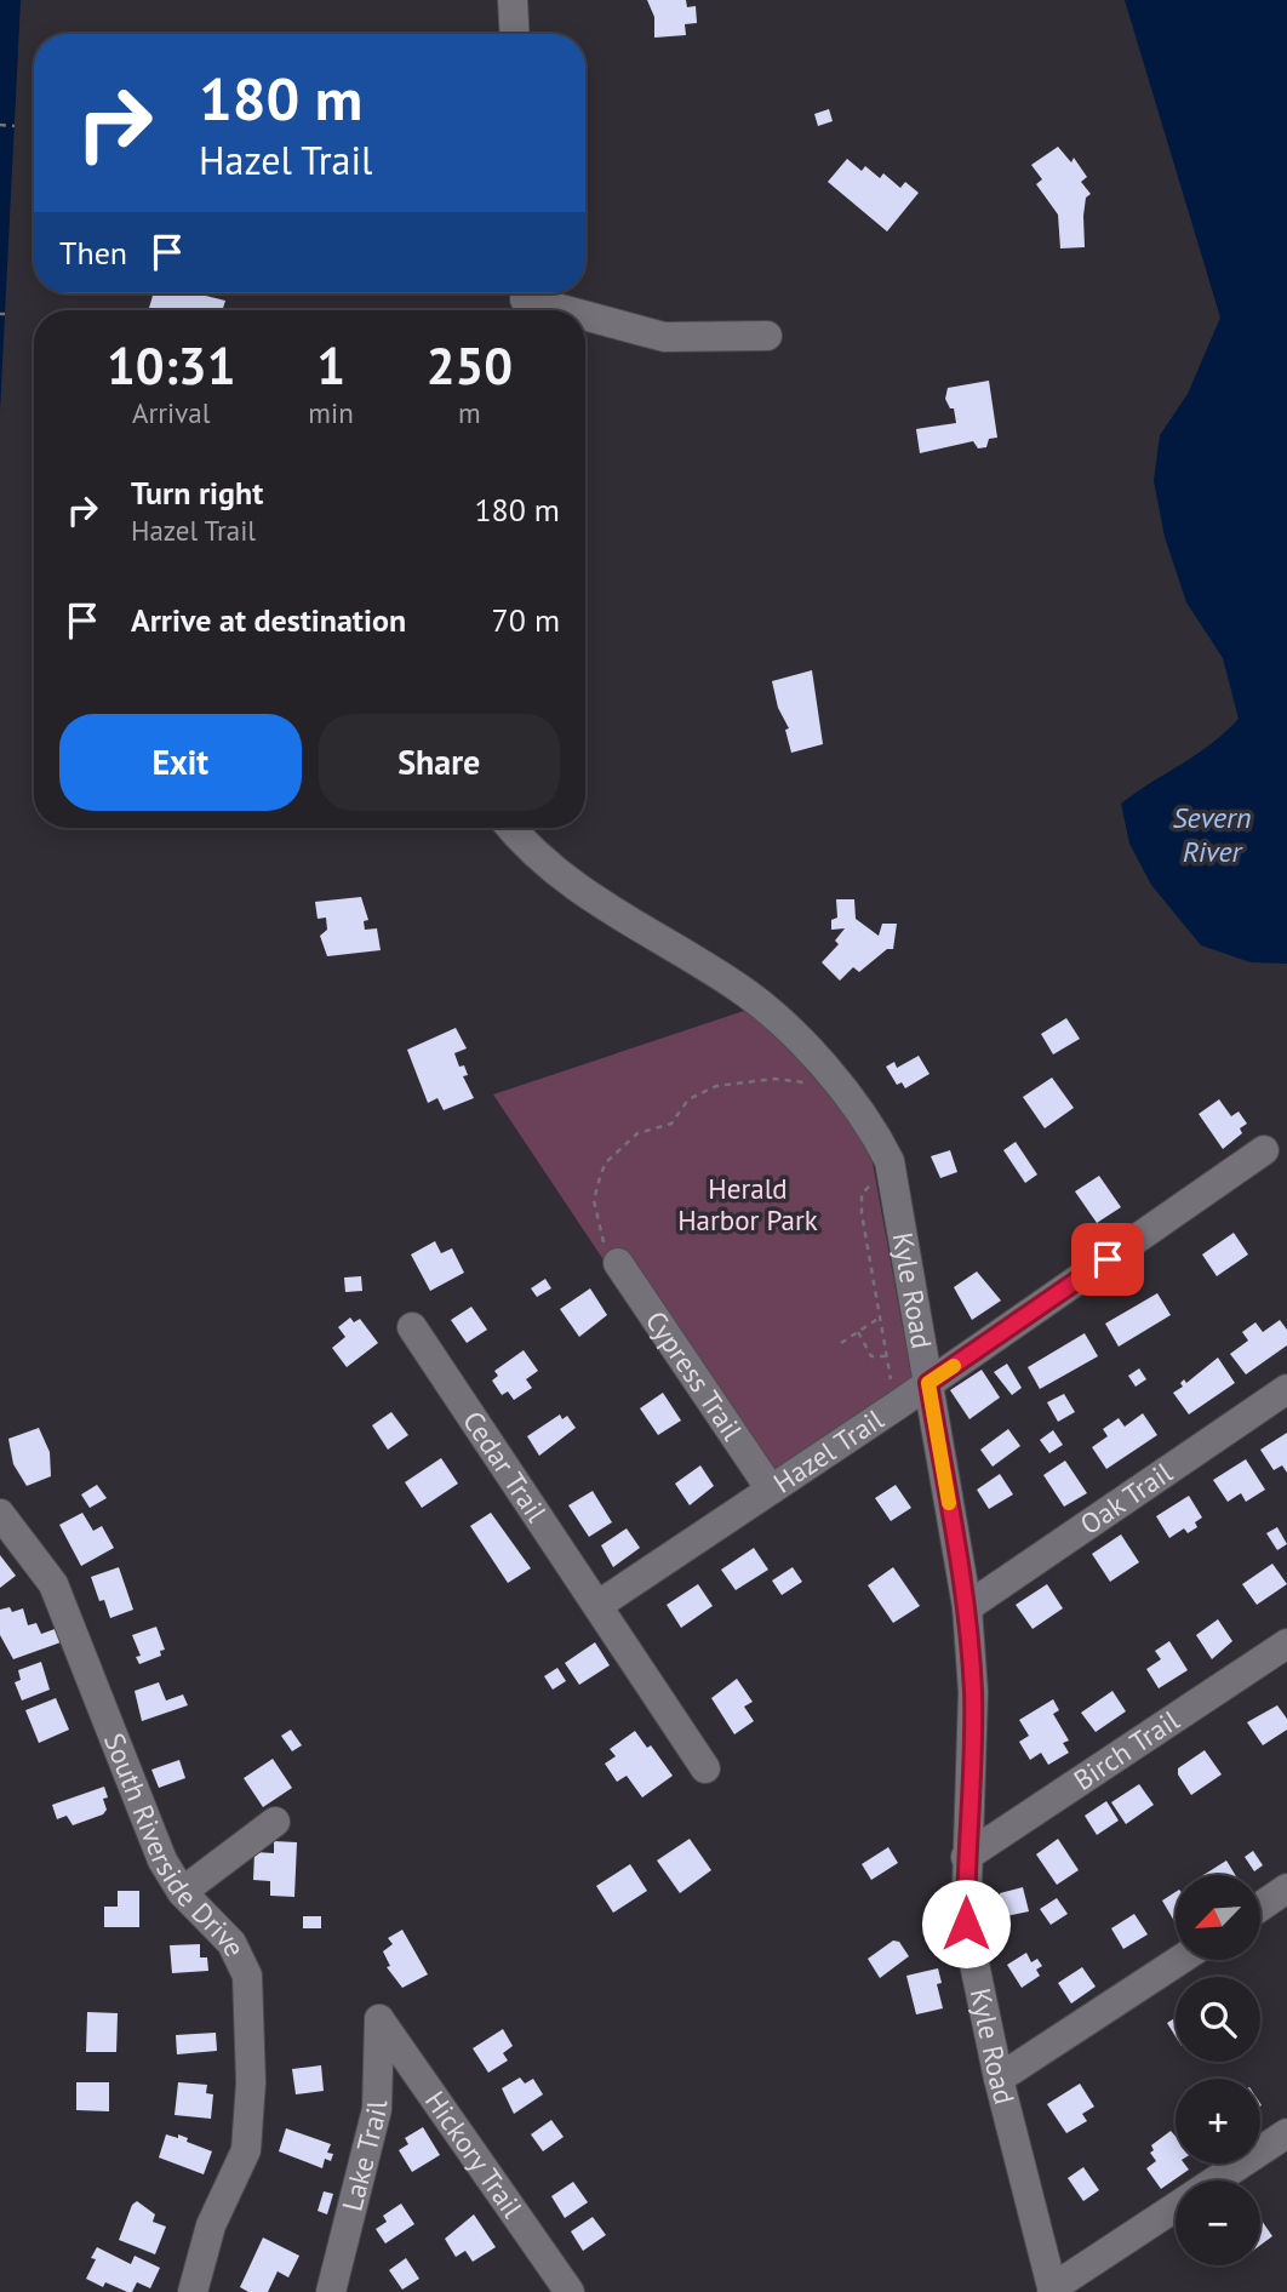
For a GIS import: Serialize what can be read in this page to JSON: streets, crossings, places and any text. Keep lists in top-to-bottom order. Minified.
{"streets":{"street":["Kyle Road","Cypress Trail","Hazel Trail","Cedar Trail","Oak Trail","Birch Trail","South Riverside Drive","Hickory Trail","Lake Trail"]},"crossings":[["Kyle Road","Hazel Trail"],["Kyle Road","Oak Trail"],["Kyle Road","Birch Trail"],["Cypress Trail","Hazel Trail"],["Hazel Trail","Cedar Trail"],["Hickory Trail","Lake Trail"]],"water":["Severn River"],"parks":["Herald Harbor Park"],"north":"bottom left","page":{"turn":["180 m","Hazel Trail"],"then":"Then","eta":["10:31","Arrival","1","min","250","m"],"list":[{"name":"Turn right","note":"Hazel Trail","value":"180 m"},{"name":"Arrive at destination","value":"70 m"}],"buttons":["Exit","Share"],"map_buttons":["+","−"]}}
